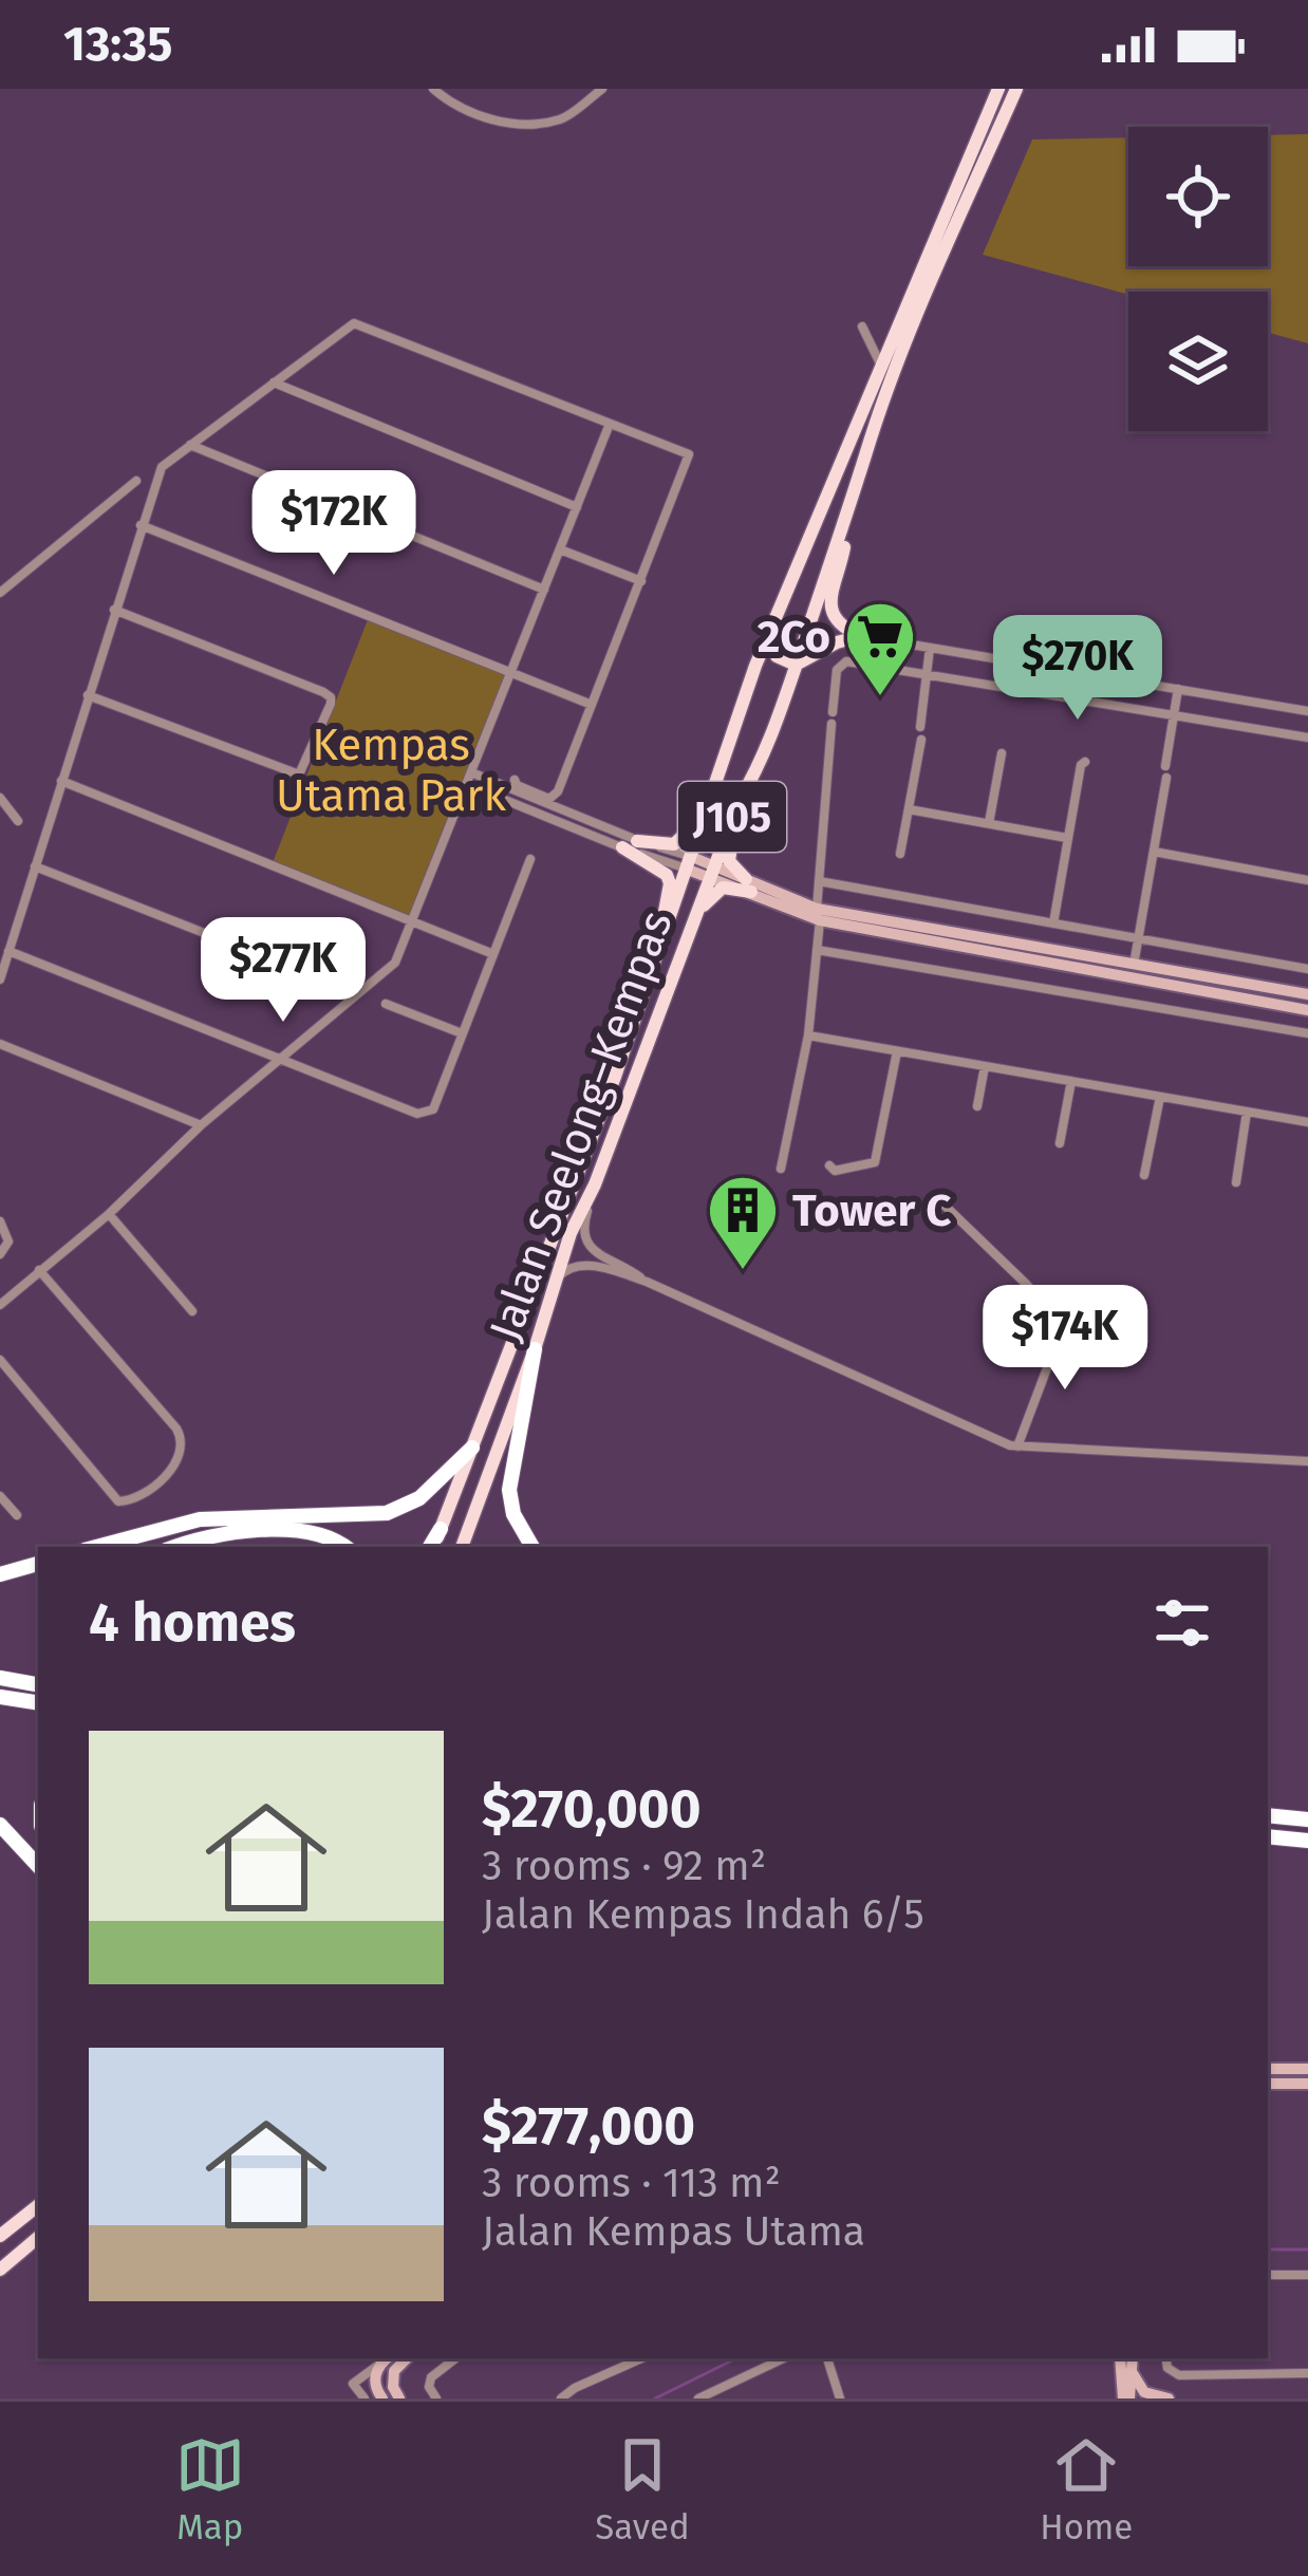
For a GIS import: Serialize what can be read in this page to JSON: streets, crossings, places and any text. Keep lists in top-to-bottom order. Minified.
{"streets":{"main road":["J105","Jalan Seelong–Kempas"]},"parks":["Kempas Utama Park"],"places":{"supermarket":["2Co"],"building":["Tower C"]},"page":{"status":"13:35","price":["$172K","$270K","$277K","$174K"],"heading":"4 homes","list":[{"name":"$270,000","note":"3 rooms · 92 m² · Jalan Kempas Indah 6/5"},{"name":"$277,000","note":"3 rooms · 113 m² · Jalan Kempas Utama"}],"tabs":["Map","Saved","Home"]}}
